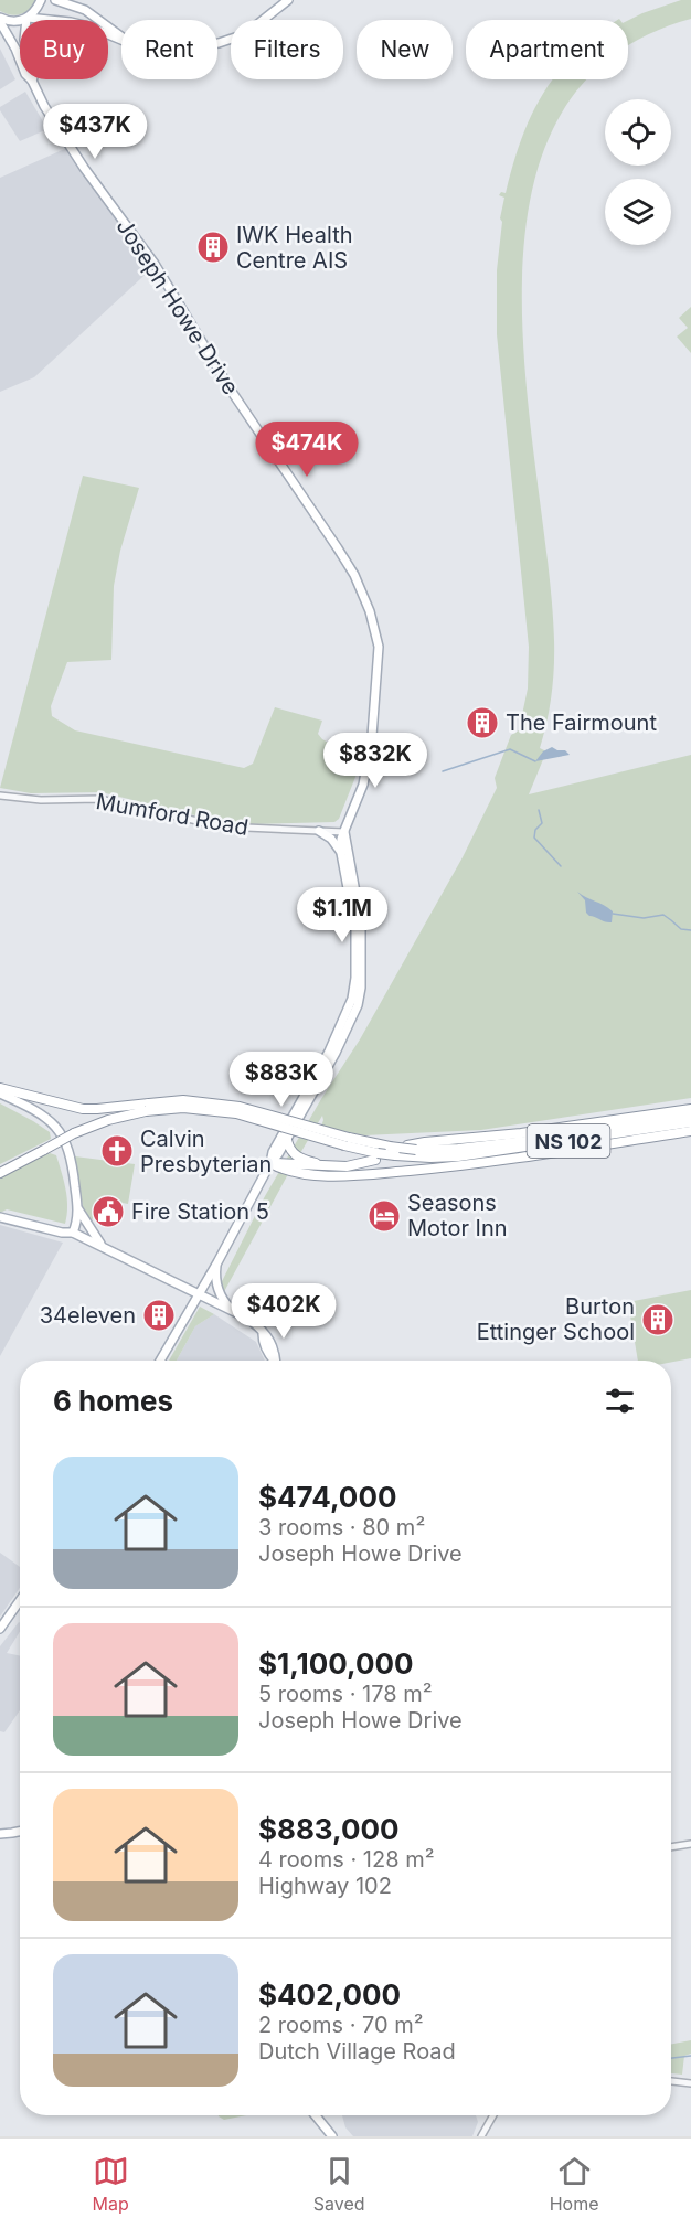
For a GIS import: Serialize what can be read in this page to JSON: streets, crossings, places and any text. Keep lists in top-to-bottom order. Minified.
{"streets":{"highway":["NS 102"],"main road":["Joseph Howe Drive"],"street":["Mumford Road"]},"crossings":[["Joseph Howe Drive","Mumford Road"]],"places":{"building":["IWK Health Centre AIS","The Fairmount","34eleven","Burton Ettinger School"],"church":["Calvin Presbyterian"],"public building":["Fire Station 5"],"hotel":["Seasons Motor Inn"]},"page":{"chip":["Buy","Rent","Filters","New","Apartment"],"price":["$437K","$474K","$832K","$1.1M","$883K","$402K"],"heading":"6 homes","list":[{"name":"$474,000","note":"3 rooms · 80 m² · Joseph Howe Drive"},{"name":"$1,100,000","note":"5 rooms · 178 m² · Joseph Howe Drive"},{"name":"$883,000","note":"4 rooms · 128 m² · Highway 102"},{"name":"$402,000","note":"2 rooms · 70 m² · Dutch Village Road"}],"tabs":["Map","Saved","Home"]}}
